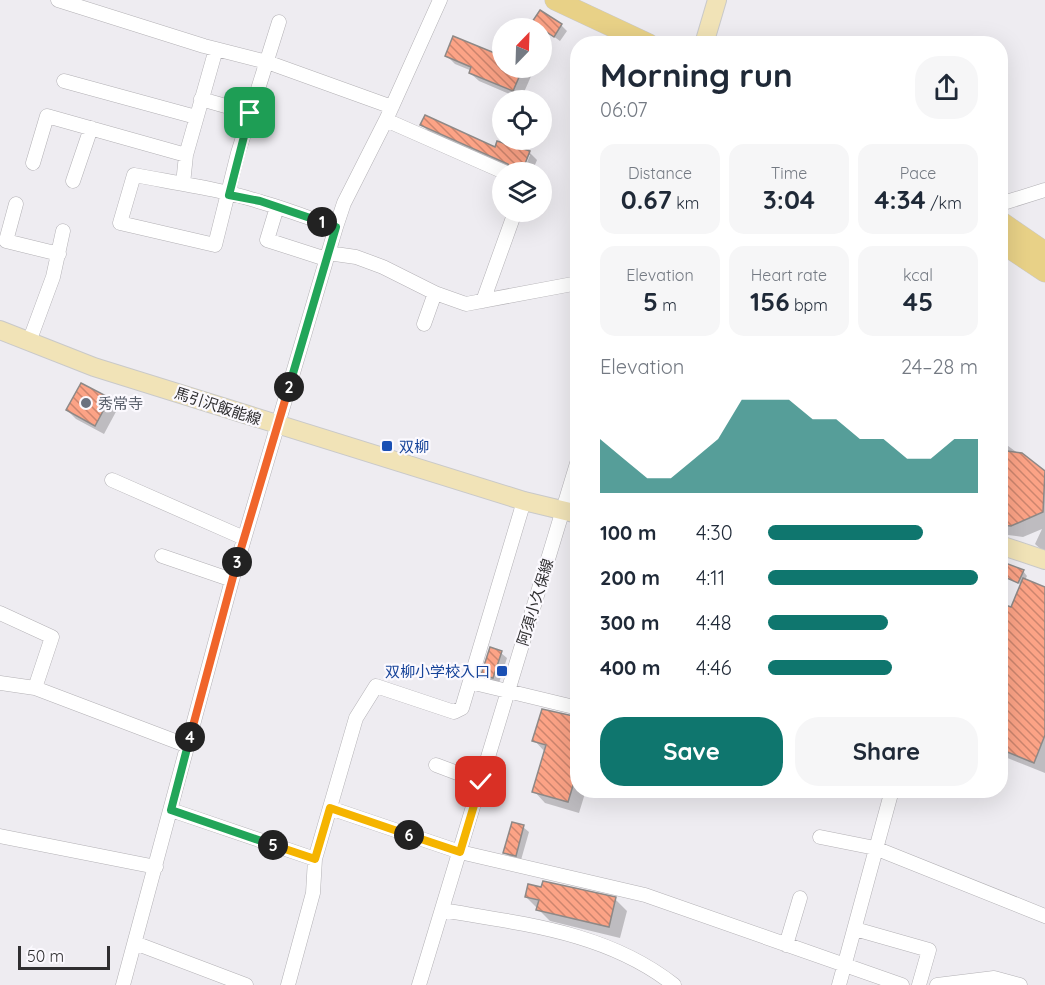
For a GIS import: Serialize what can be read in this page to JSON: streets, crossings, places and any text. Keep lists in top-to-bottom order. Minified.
{"streets":{"main road":["馬引沢飯能線"],"street":["阿須小久保線"]},"crossings":[["馬引沢飯能線","阿須小久保線"]],"places":{"other":["秀常寺"],"transit":["双柳","双柳小学校入口"]},"scale_bar":"50 m","north":"top right","page":{"heading":["Morning run","06:07"],"stats":[["Distance","0.67 km"],["Time","3:04"],["Pace","4:34 /km"],["Elevation","5 m"],["Heart rate","156 bpm"],["kcal","45"]],"pins":["1","2","3","4","6","5"],"chart":["Elevation","24–28 m"],"list":[{"name":"100 m","note":"4:30"},{"name":"200 m","note":"4:11"},{"name":"300 m","note":"4:48"},{"name":"400 m","note":"4:46"}],"buttons":["Save","Share"],"scale":"50 m"}}
